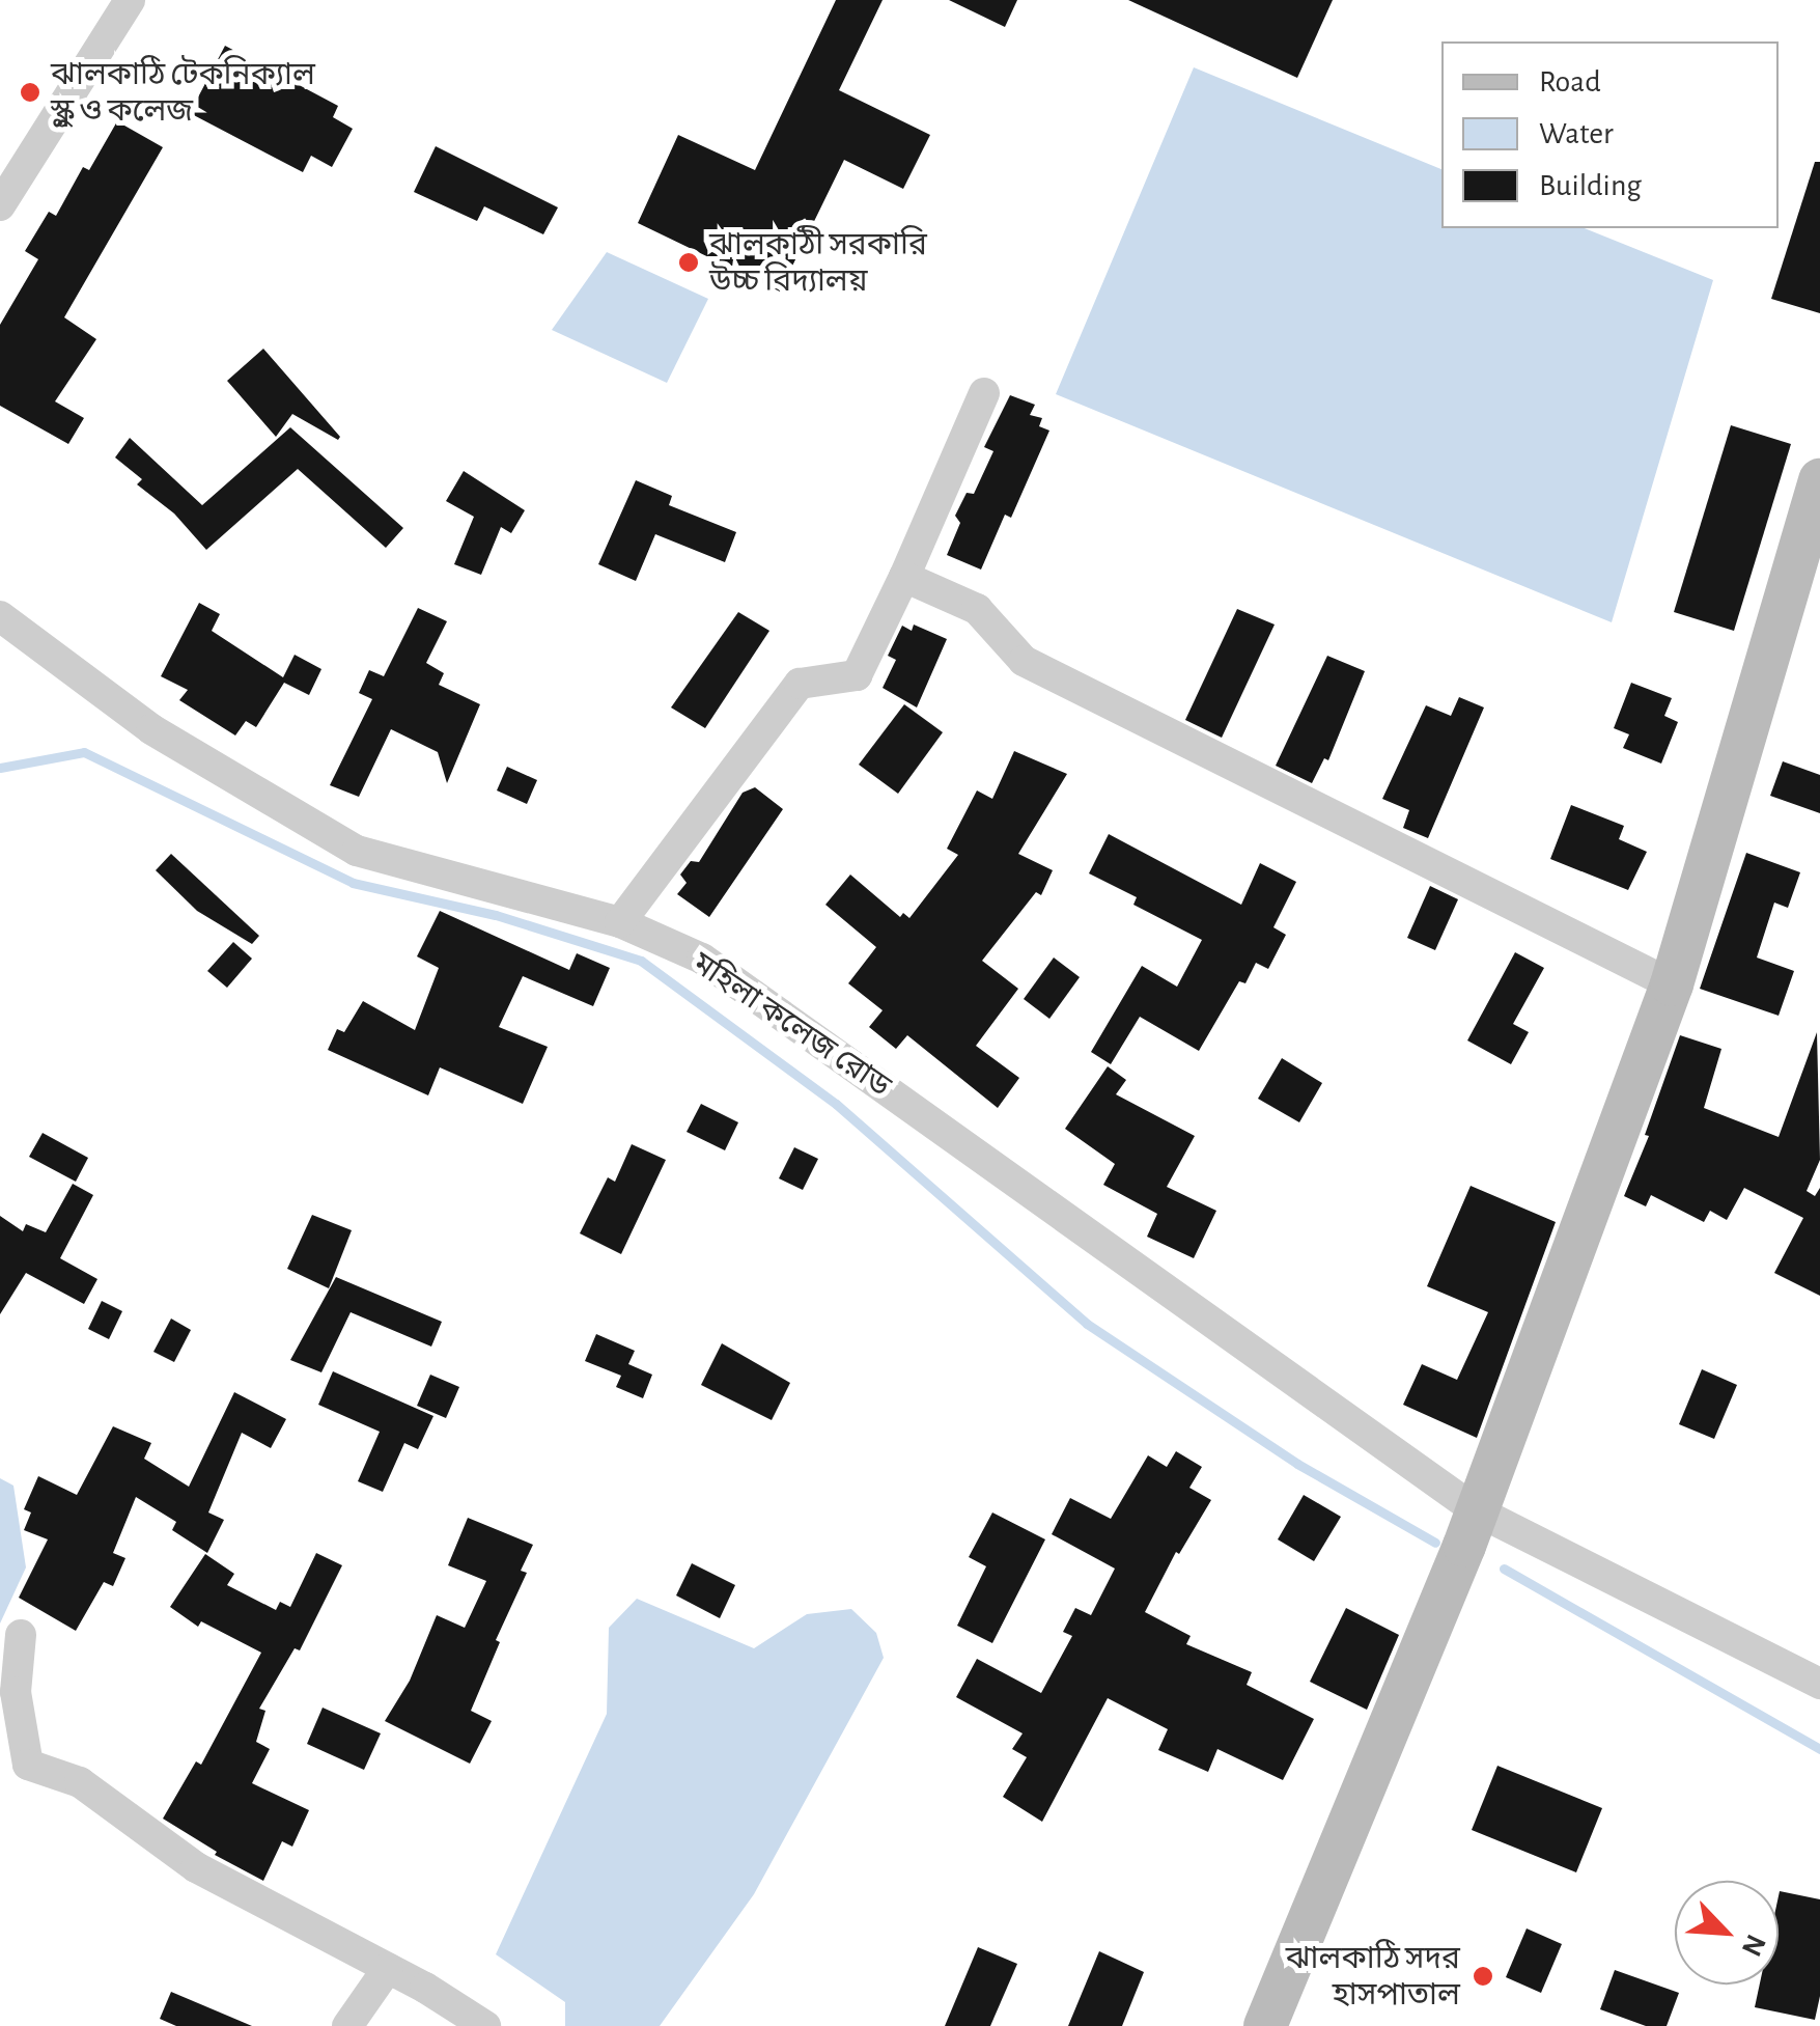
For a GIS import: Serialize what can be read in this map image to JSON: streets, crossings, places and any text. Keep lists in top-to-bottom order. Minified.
{"streets":{"street":["মহিলা কলেজ রোড"]},"places":["ঝালকাঠি টেকনিক্যাল স্কুল ও কলেজ","ঝালকাঠী সরকারি উচ্চ বিদ্যালয়","ঝালকাঠি সদর হাসপাতাল"],"legend":["Road","Water","Building"],"north":"bottom right"}
